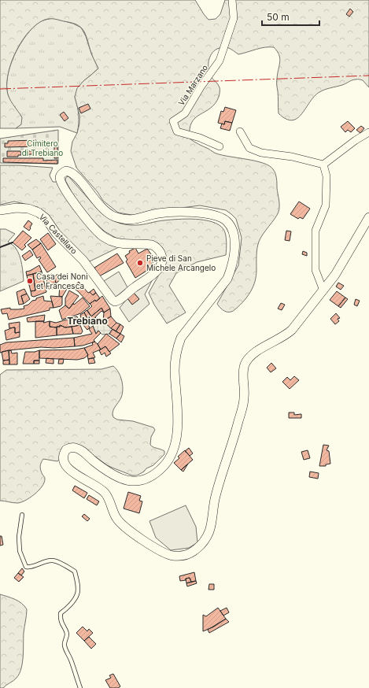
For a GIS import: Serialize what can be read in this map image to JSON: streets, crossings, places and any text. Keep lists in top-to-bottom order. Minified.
{"streets":{"street":["Via Marzano","Via Castellaro"]},"districts":["Trebiano"],"parks":["Cimitero di Trebiano"],"places":["Pieve di San Michele Arcangelo","Casa dei Noni et Francesca"],"scale_bar":"50 m"}
